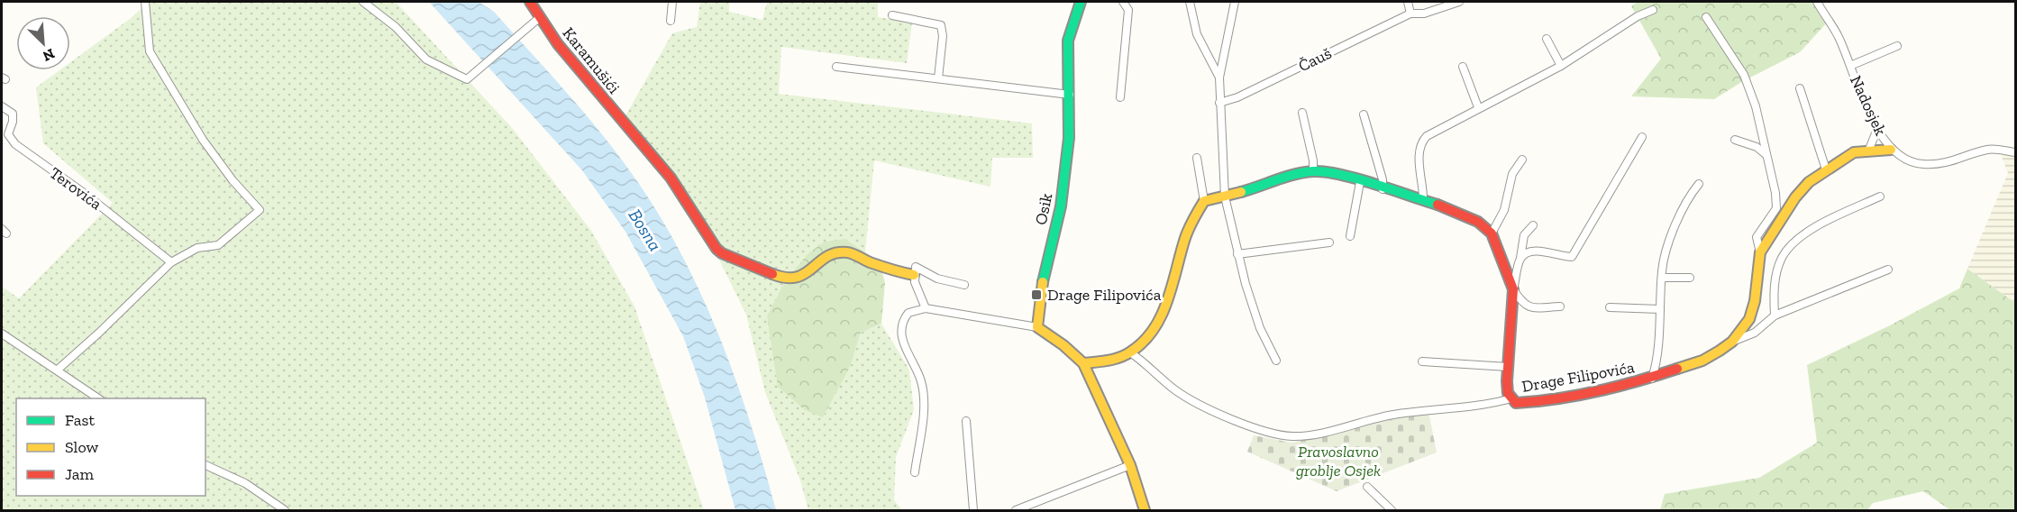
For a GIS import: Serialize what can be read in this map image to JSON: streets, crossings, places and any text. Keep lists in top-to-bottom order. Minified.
{"streets":{"street":["Čauš","Karamušići","Nadosjek","Terovića","Osik","Drage Filipovića"]},"crossings":[["Nadosjek","Drage Filipovića"]],"water":["Bosna"],"parks":["Pravoslavno groblje Osjek"],"places":{"transit":["Drage Filipovića"]},"legend":["Fast","Slow","Jam"],"north":"bottom right"}
